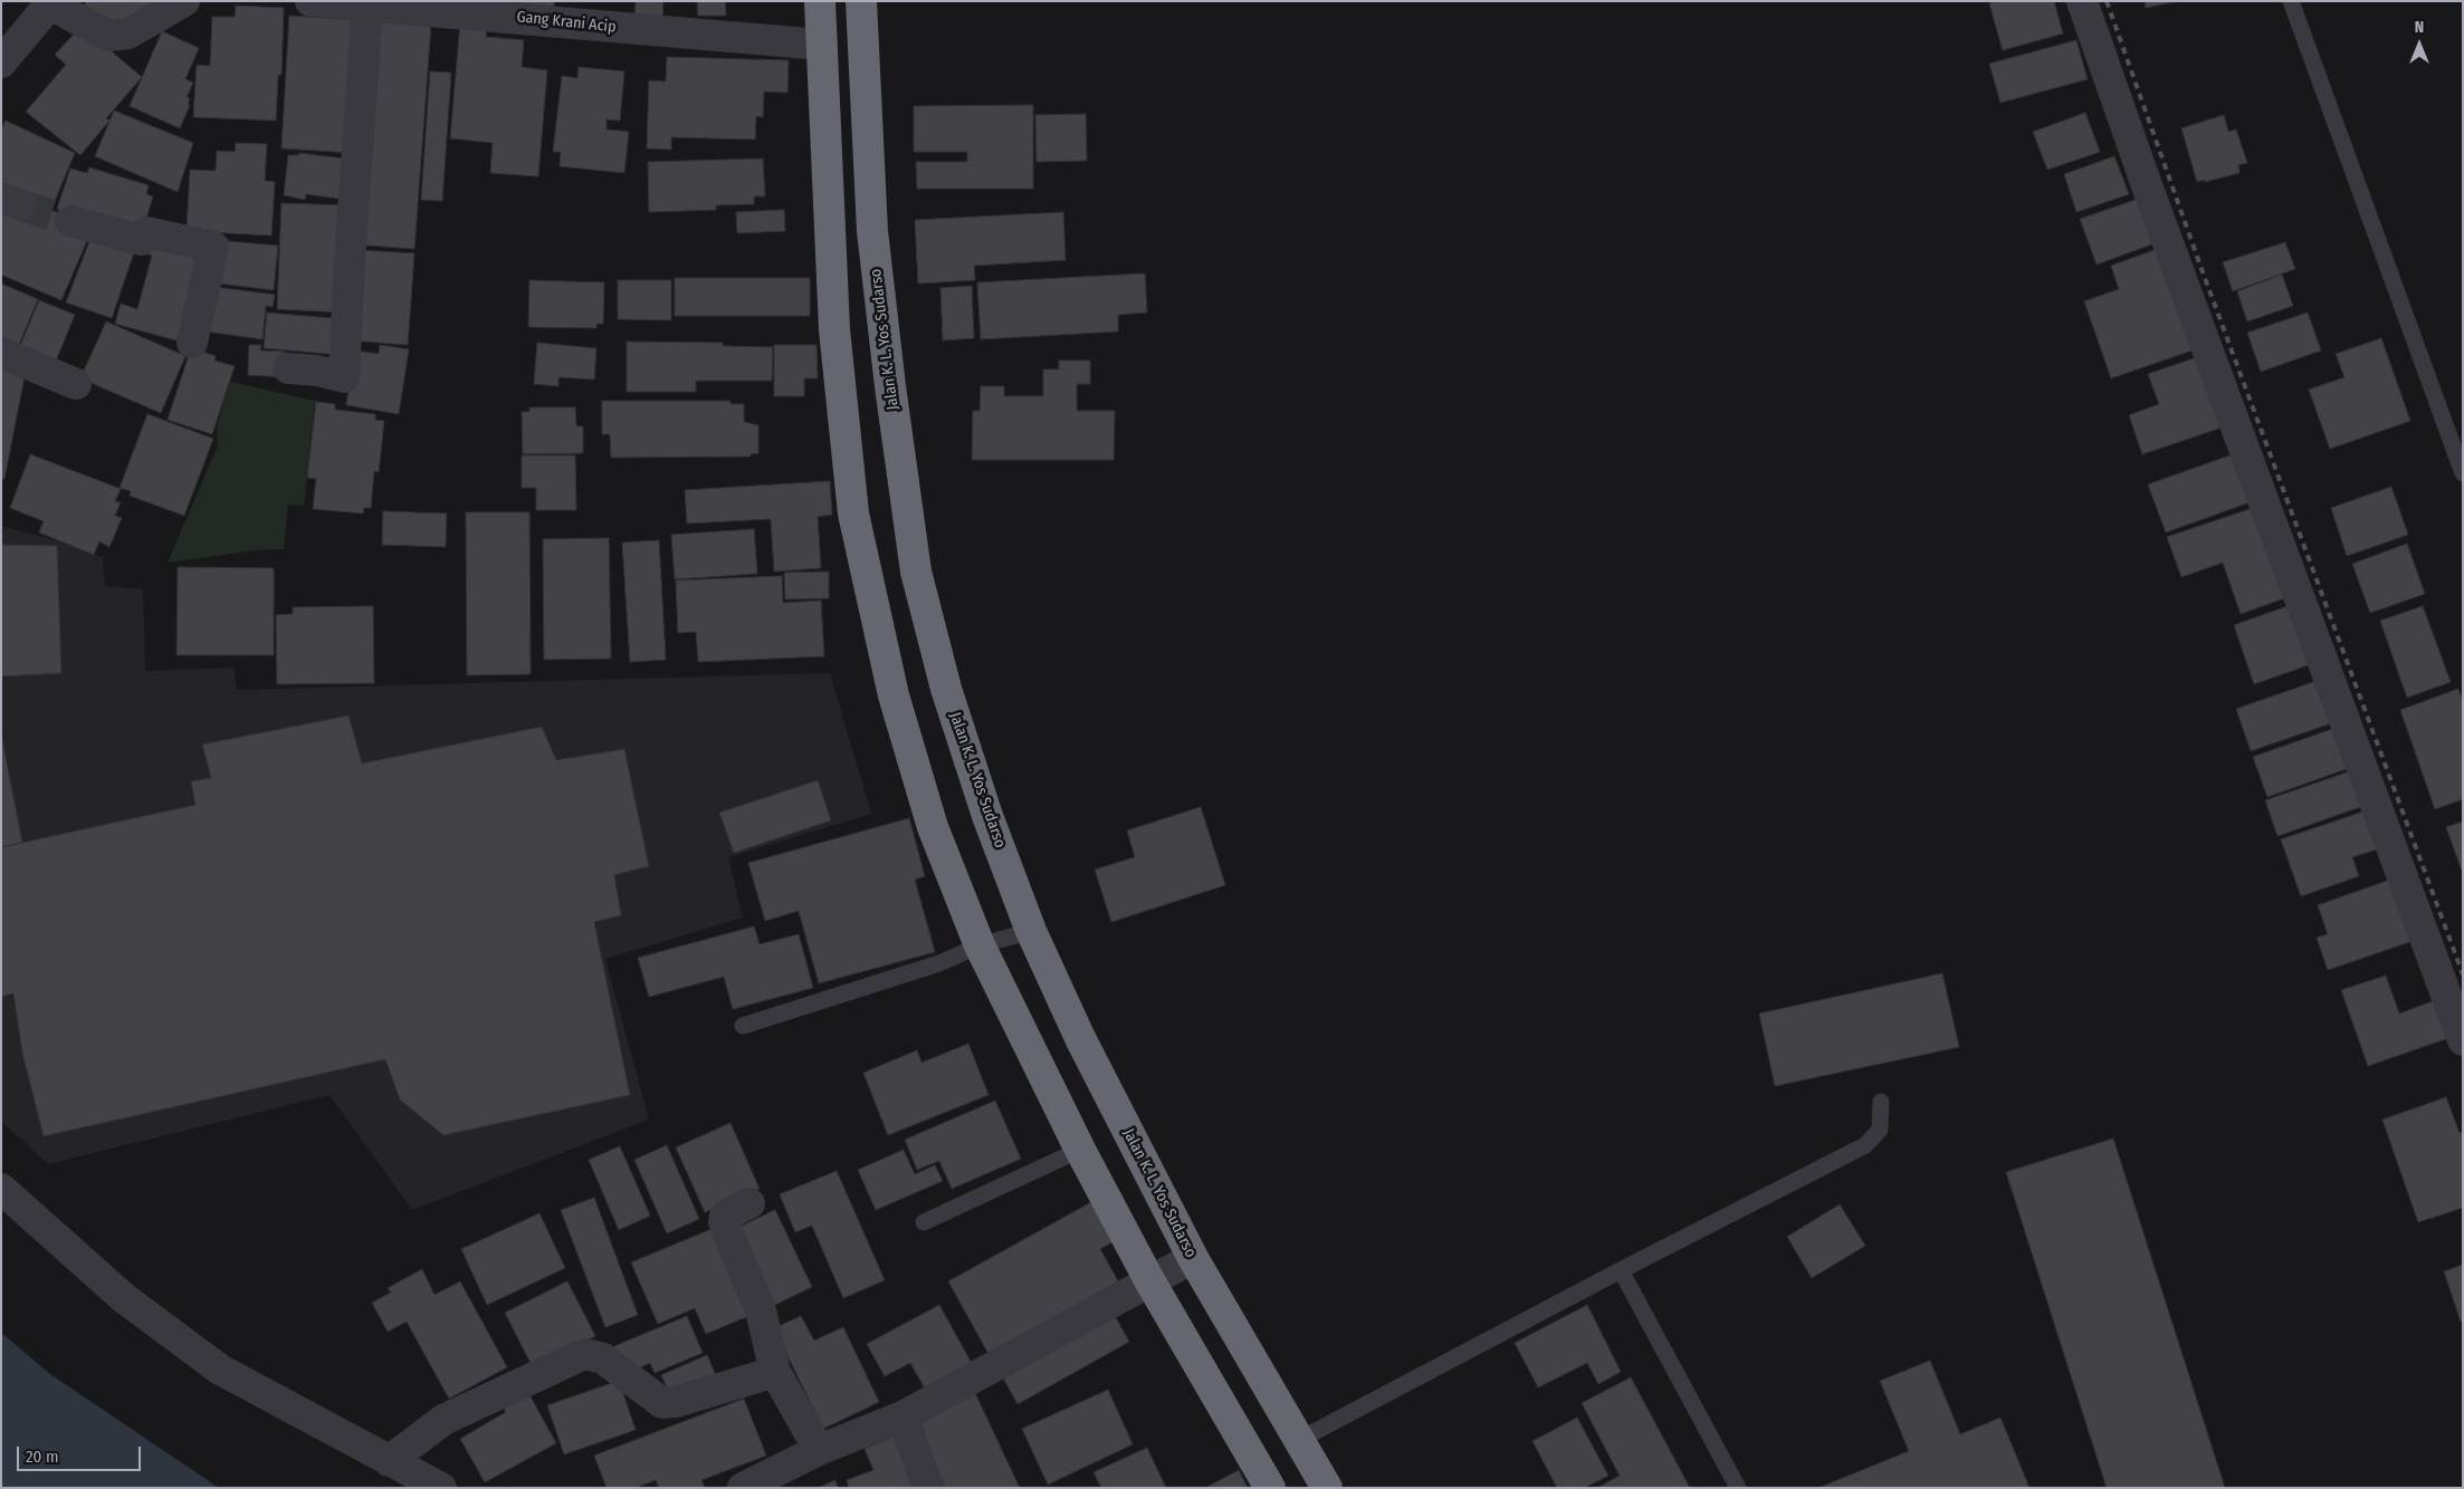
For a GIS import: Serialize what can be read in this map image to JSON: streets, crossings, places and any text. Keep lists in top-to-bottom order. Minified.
{"streets":{"highway":["Jalan K. L. Yos Sudarso"],"street":["Gang Krani Acip"]},"scale_bar":"20 m","north":"top"}
